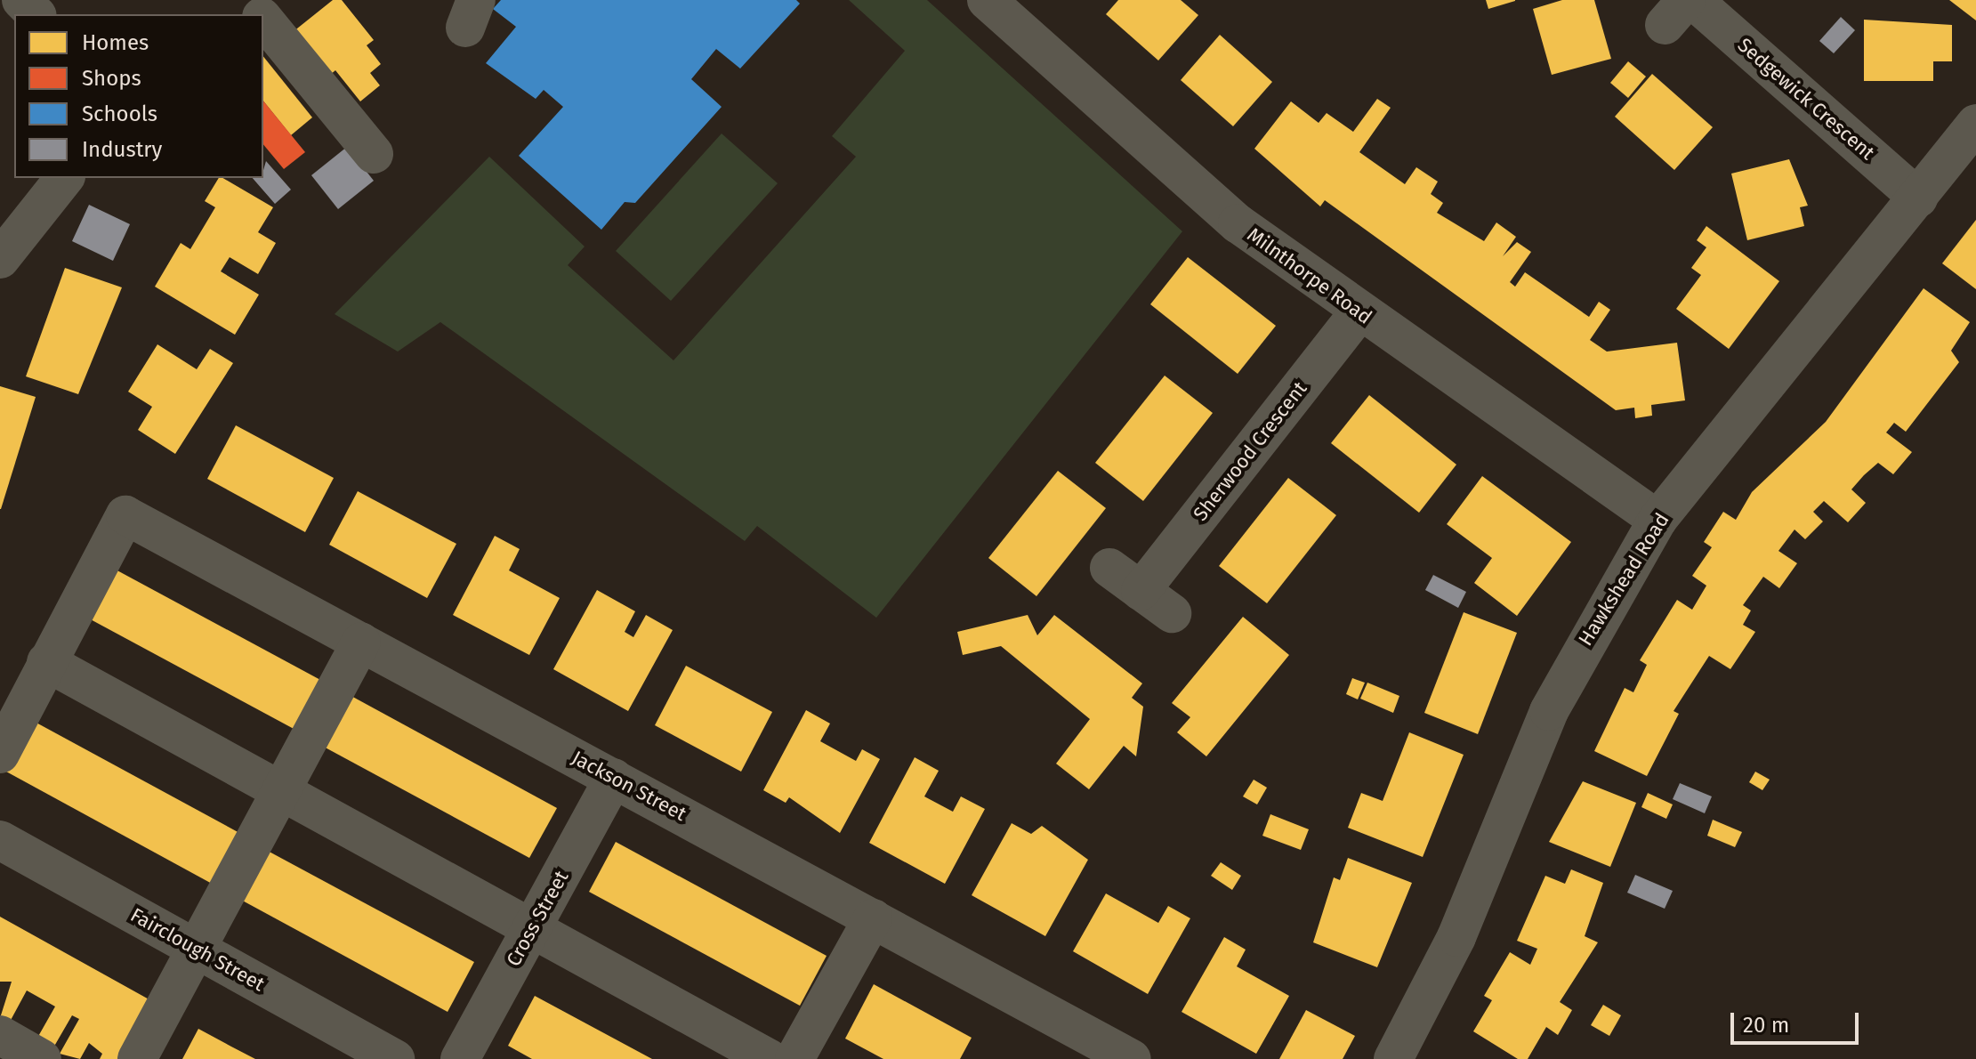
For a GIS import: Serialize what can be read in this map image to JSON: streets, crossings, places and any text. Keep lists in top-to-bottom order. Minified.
{"streets":{"street":["Sedgewick Crescent","Milnthorpe Road","Sherwood Crescent","Hawkshead Road","Jackson Street","Cross Street","Fairclough Street"]},"crossings":[["Sedgewick Crescent","Hawkshead Road"],["Milnthorpe Road","Sherwood Crescent"],["Milnthorpe Road","Hawkshead Road"],["Jackson Street","Cross Street"]],"legend":["Homes","Shops","Schools","Industry"],"scale_bar":"20 m"}
